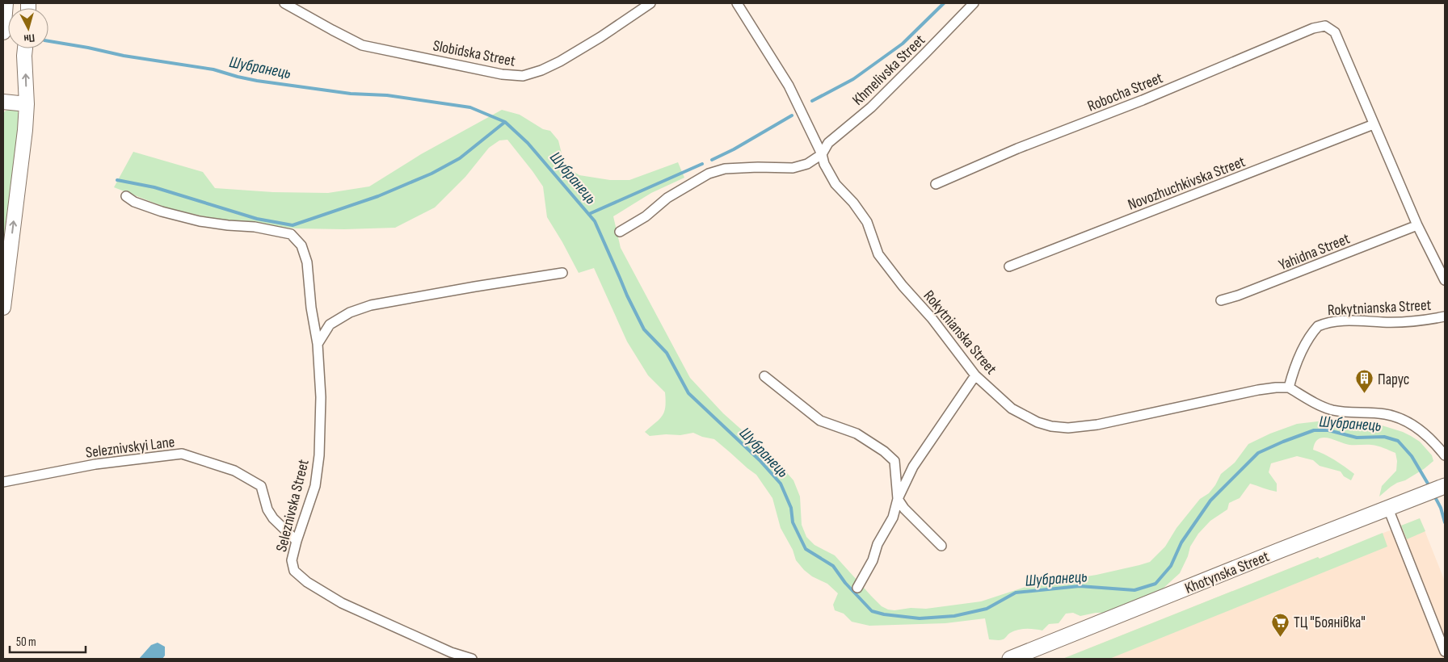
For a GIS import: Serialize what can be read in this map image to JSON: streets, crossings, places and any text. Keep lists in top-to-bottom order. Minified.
{"streets":{"highway":["Khotynska Street"],"street":["Slobidska Street","Khmelivska Street","Robocha Street","Novozhuchkivska Street","Yahidna Street","Rokytnianska Street","Seleznivskyi Lane","Seleznivska Street"]},"crossings":[["Khmelivska Street","Rokytnianska Street"],["Robocha Street","Novozhuchkivska Street"],["Seleznivskyi Lane","Seleznivska Street"]],"water":["Шубранець"],"places":{"building":["Парус"],"supermarket":["ТЦ \"Боянівка\""]},"scale_bar":"50 m","north":"bottom"}
